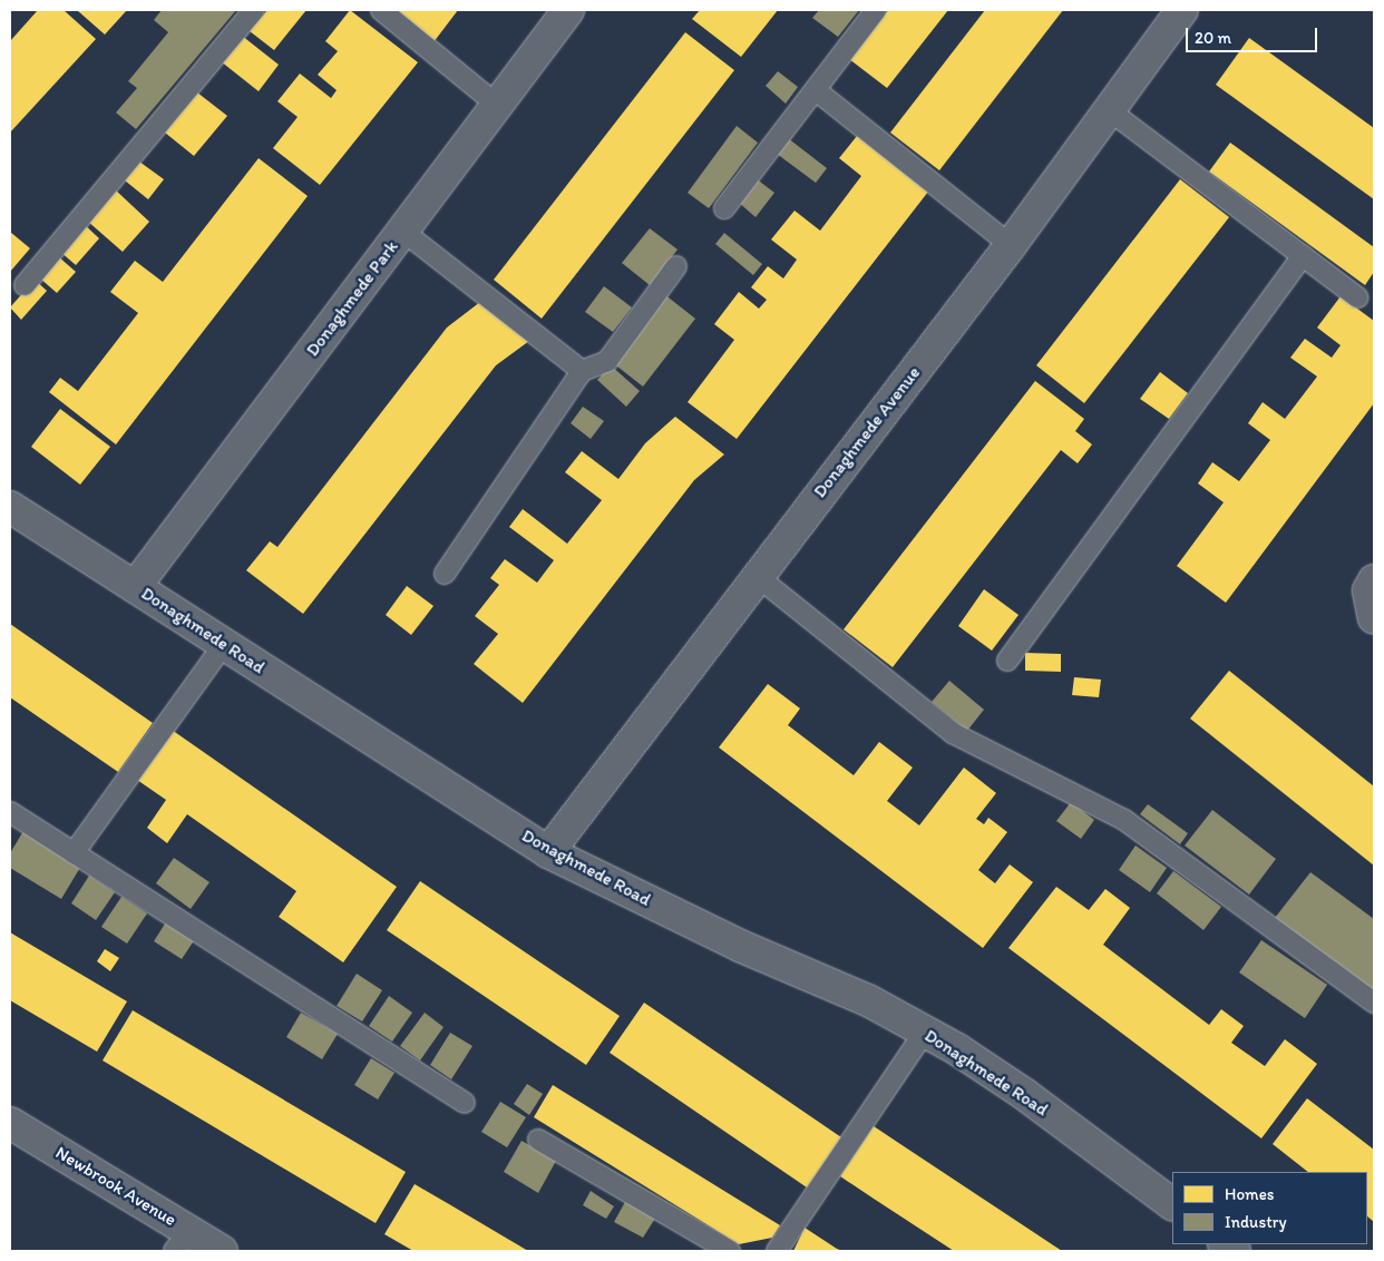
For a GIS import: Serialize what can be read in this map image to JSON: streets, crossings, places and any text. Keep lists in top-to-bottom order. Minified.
{"streets":{"street":["Donaghmede Park","Donaghmede Avenue","Donaghmede Road","Newbrook Avenue"]},"crossings":[["Donaghmede Park","Donaghmede Road"],["Donaghmede Avenue","Donaghmede Road"]],"legend":["Homes","Industry"],"scale_bar":"20 m"}
